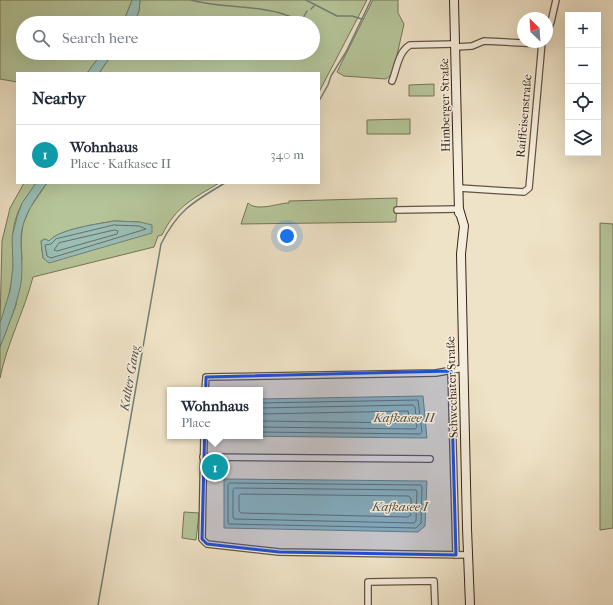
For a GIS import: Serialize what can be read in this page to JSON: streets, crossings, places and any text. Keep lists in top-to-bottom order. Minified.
{"streets":{"main road":["Himberger Straße","Schwechater Straße"],"street":["Raiffeisenstraße"]},"crossings":[["Himberger Straße","Raiffeisenstraße"],["Himberger Straße","Schwechater Straße"]],"water":["Kalter Gang","Kafkasee II","Kafkasee I"],"north":"top left","page":{"map_buttons":["+","−"],"search":"Search here","heading":"Nearby","list":[{"mark":"1","name":"Wohnhaus","note":"Place · Kafkasee II","value":"340 m"}],"popup":["Wohnhaus","Place"],"pins":"1"}}
